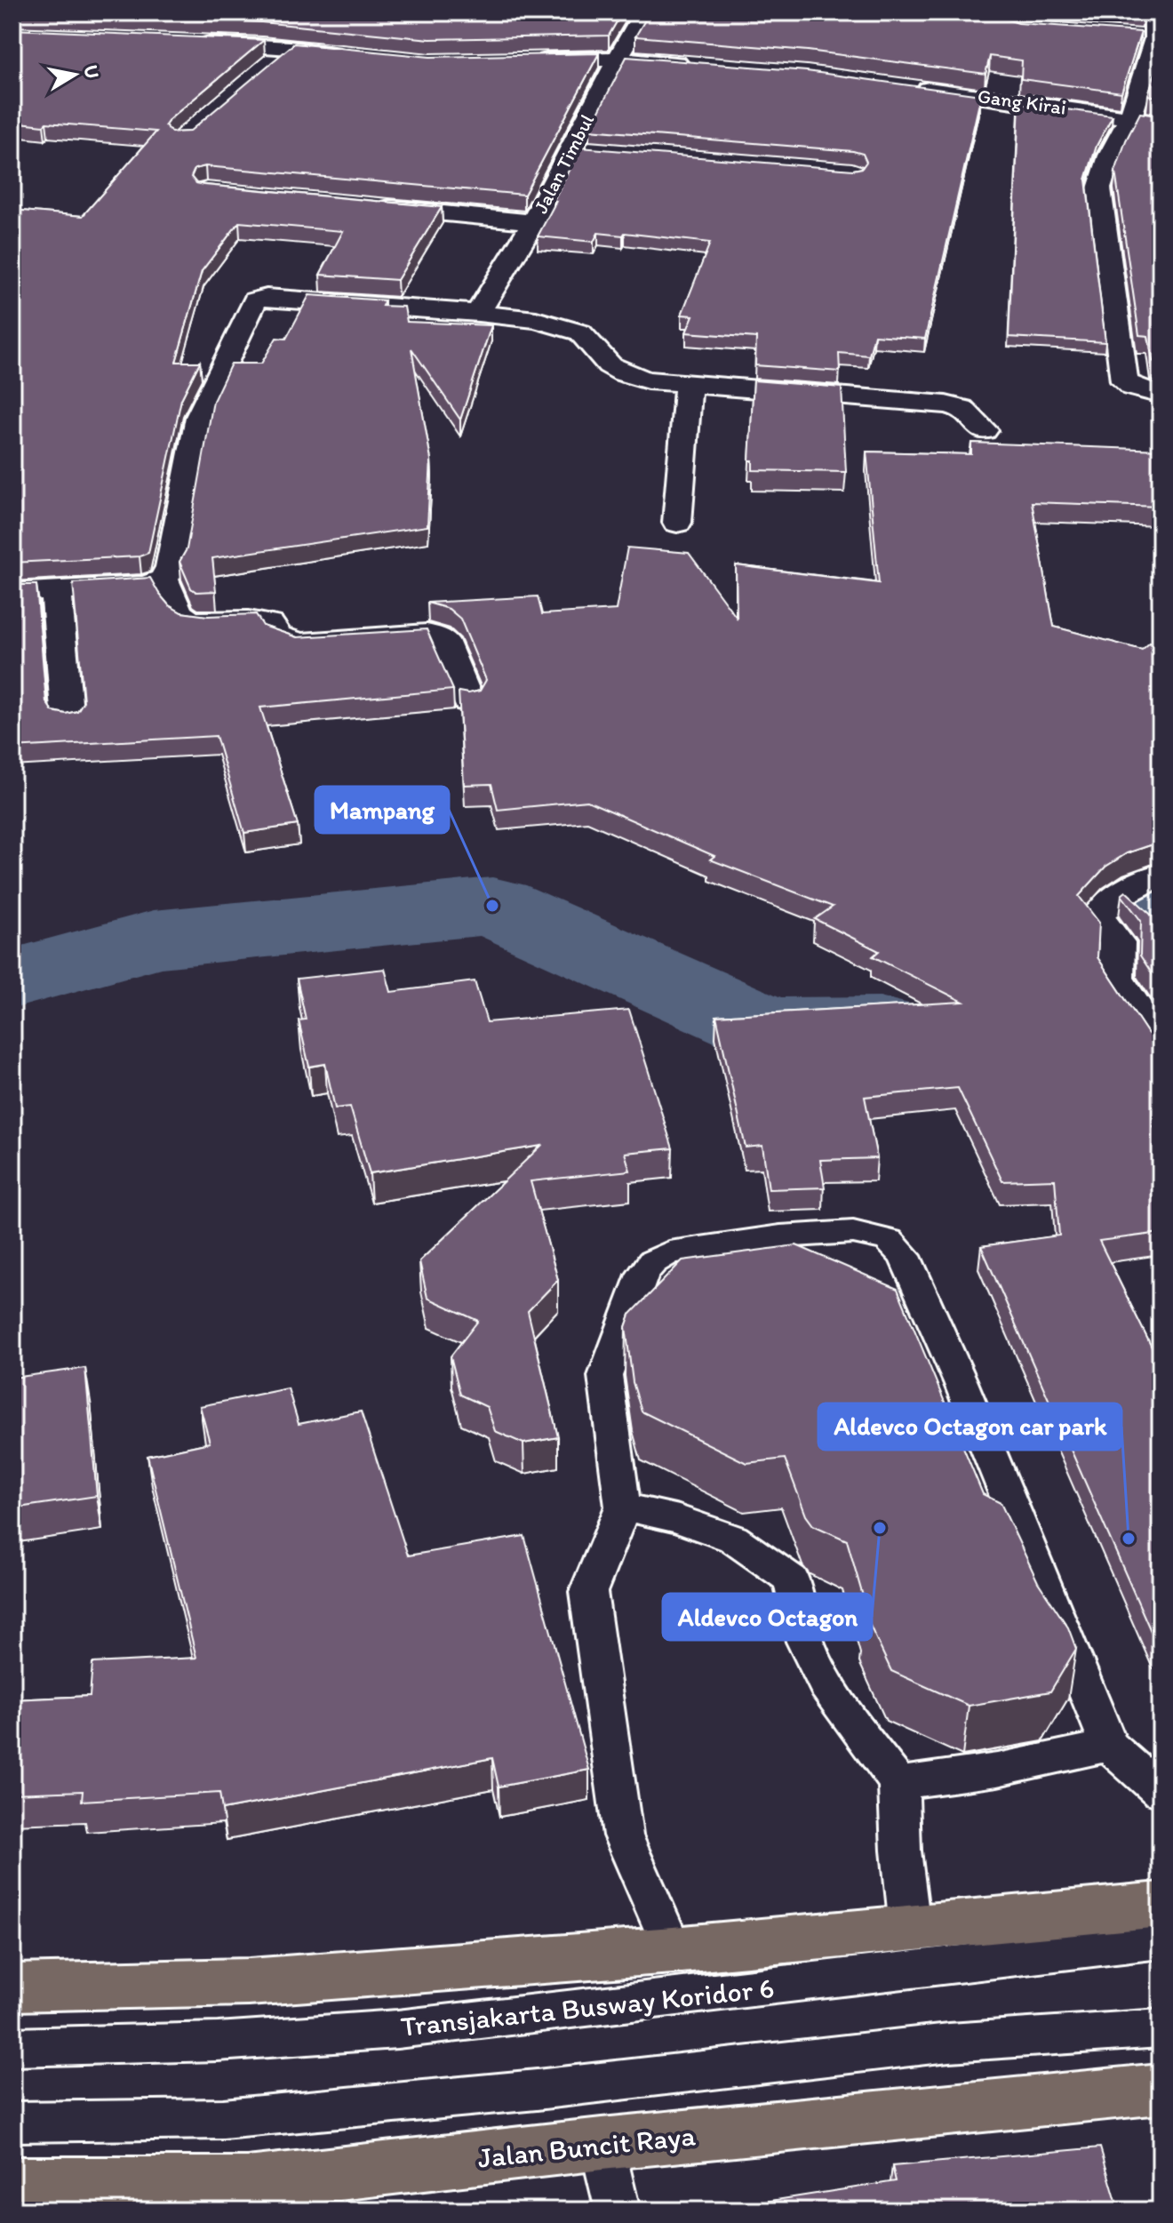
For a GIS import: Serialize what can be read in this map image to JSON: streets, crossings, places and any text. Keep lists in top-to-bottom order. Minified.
{"streets":{"main road":["Jalan Buncit Raya"],"street":["Gang Kirai","Jalan Timbul"],"lane":["Transjakarta Busway Koridor 6"]},"places":["Mampang","Aldevco Octagon","Aldevco Octagon car park"],"north":"right"}
